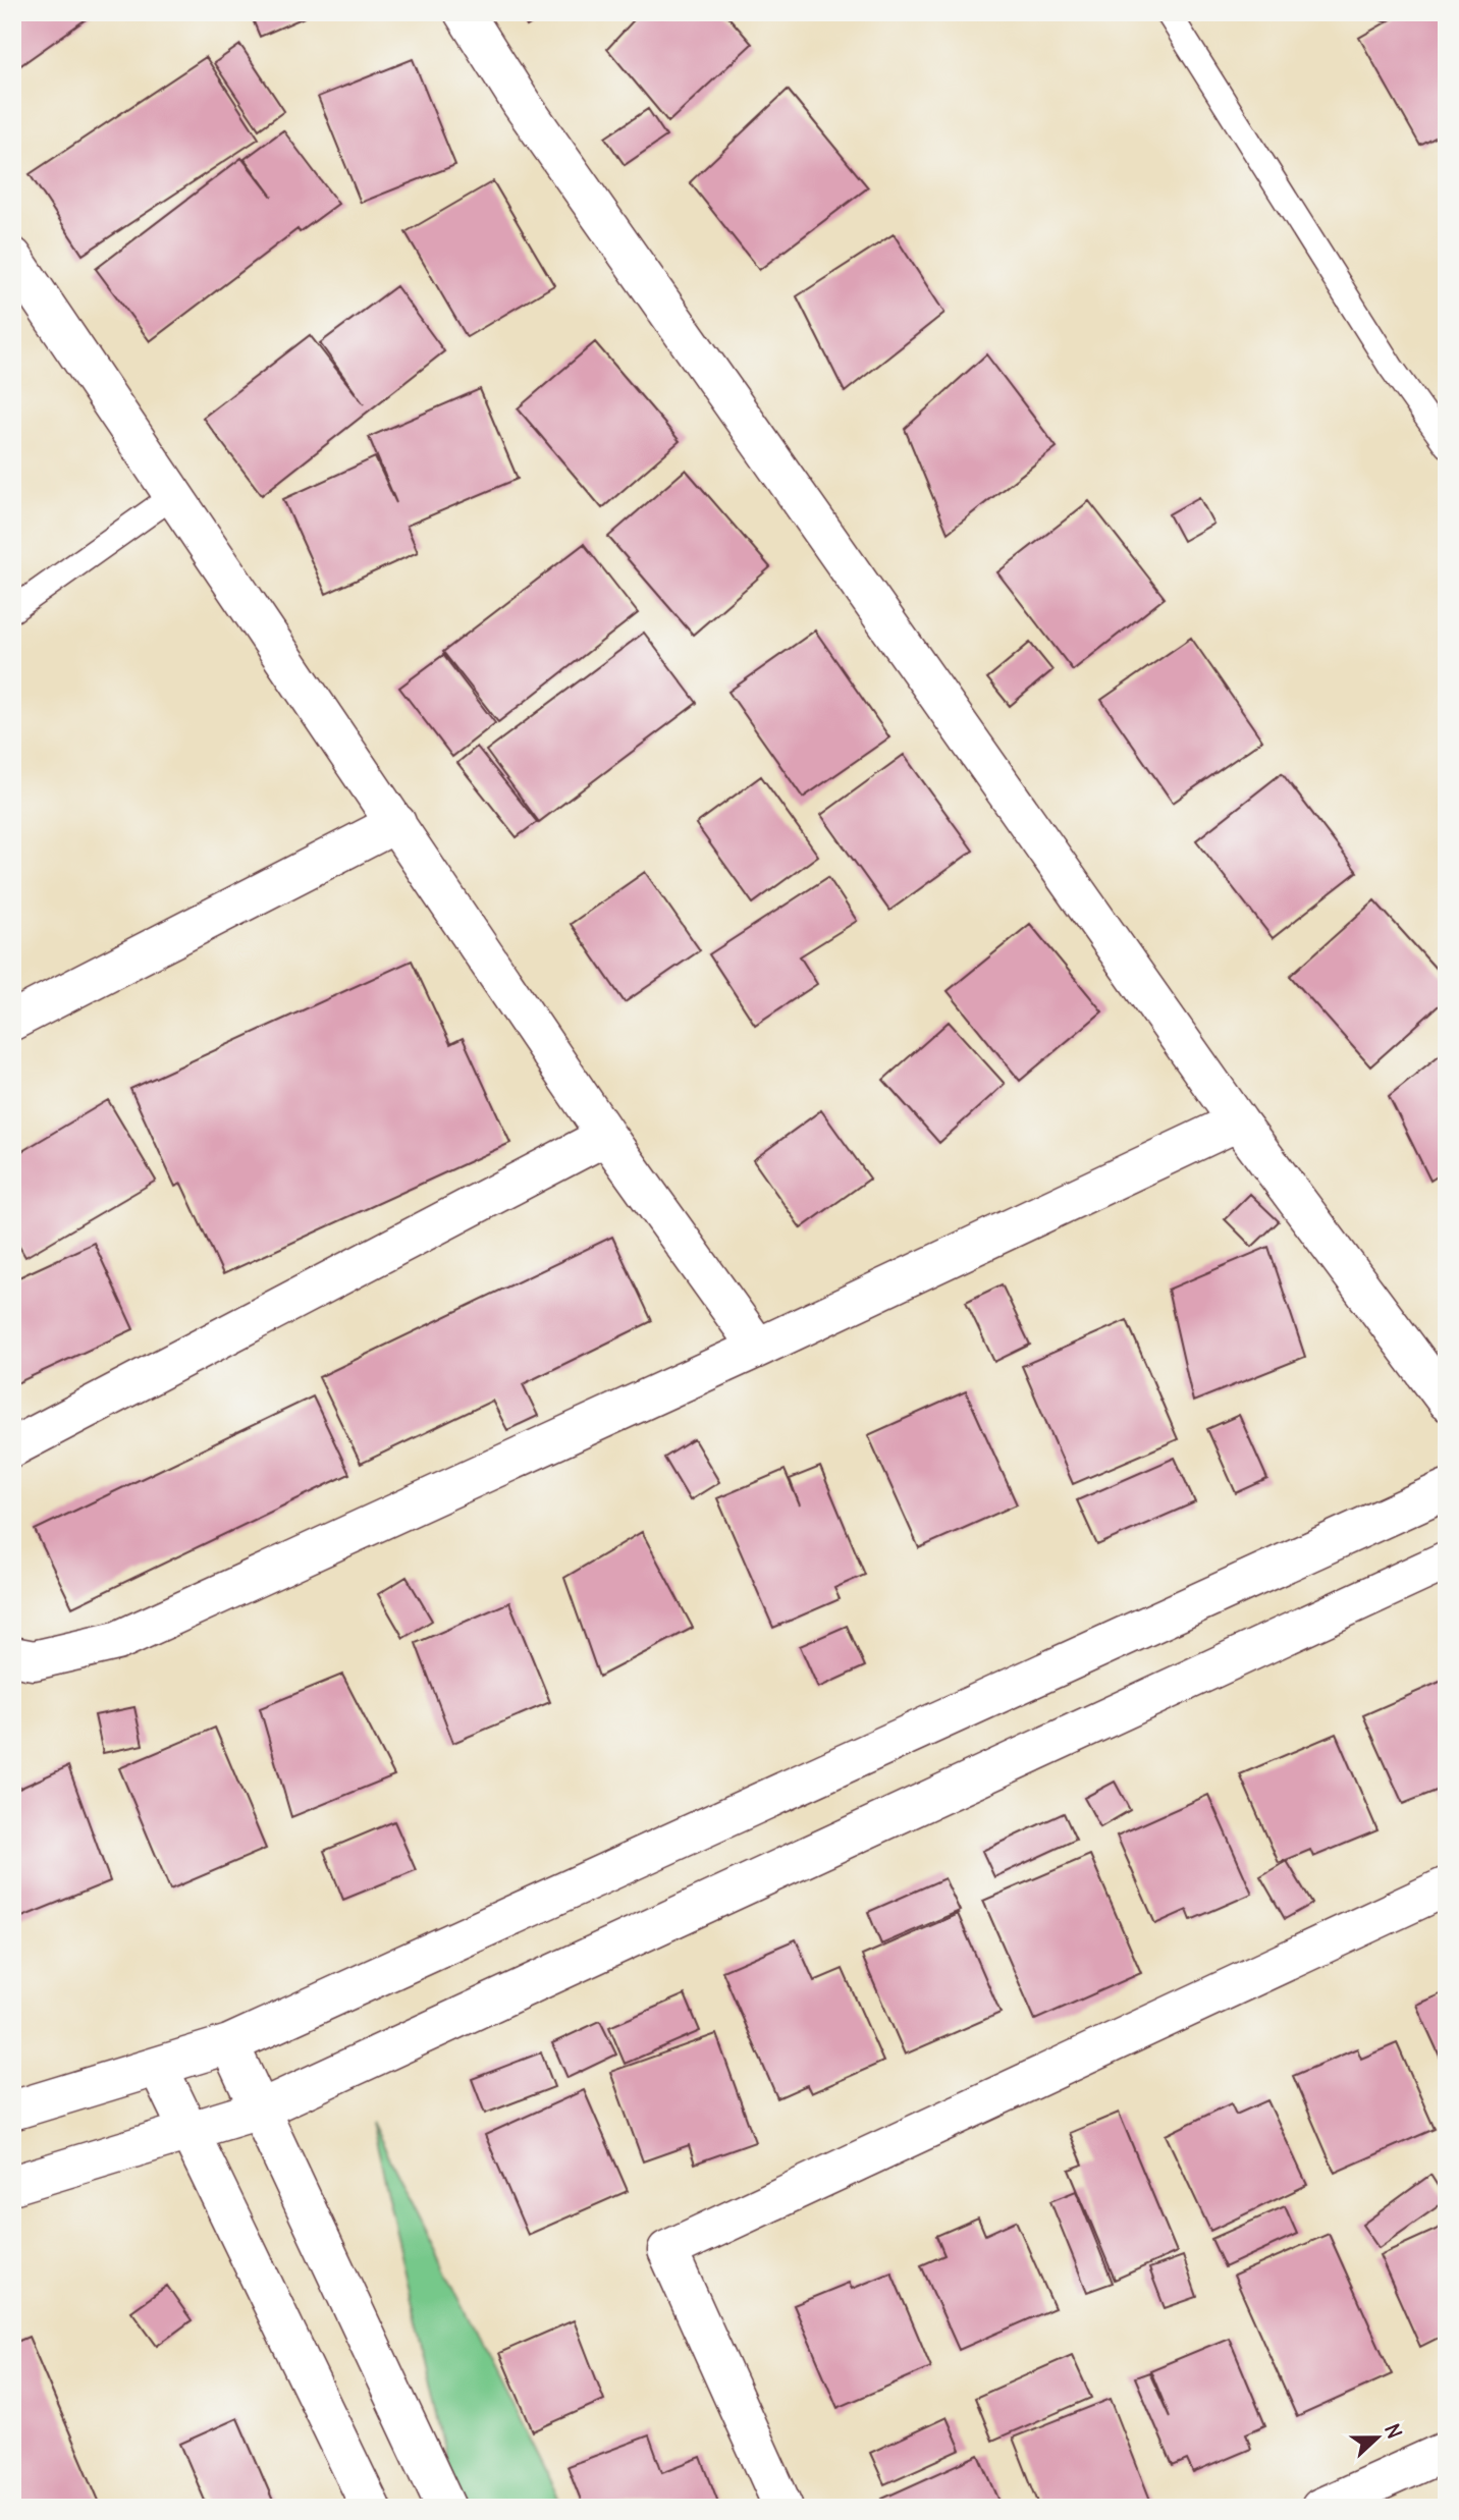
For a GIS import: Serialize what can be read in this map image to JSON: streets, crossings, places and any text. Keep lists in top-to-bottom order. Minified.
{"north":"right"}
